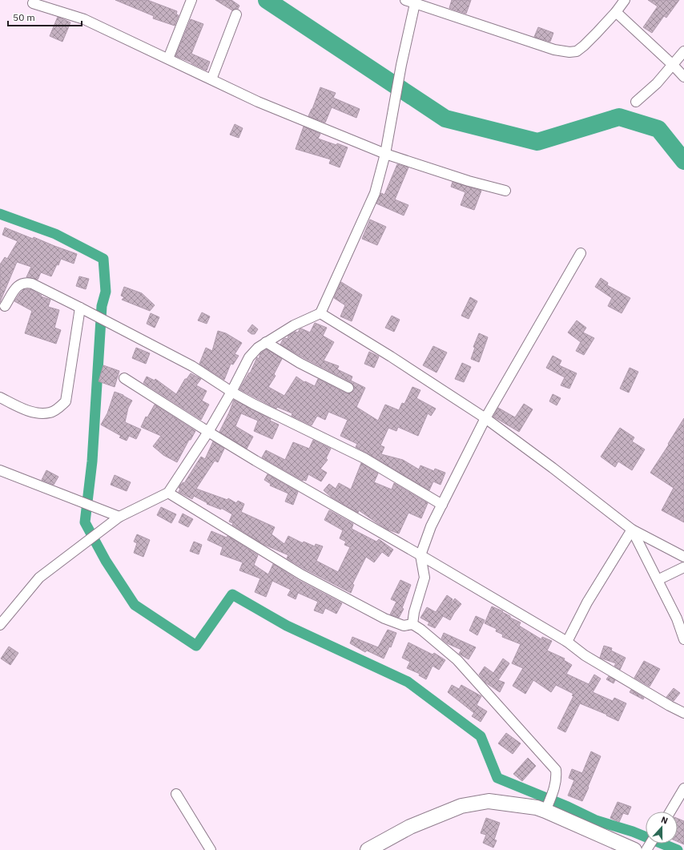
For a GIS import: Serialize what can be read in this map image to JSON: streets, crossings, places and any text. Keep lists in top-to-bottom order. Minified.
{"scale_bar":"50 m","north":"top"}
